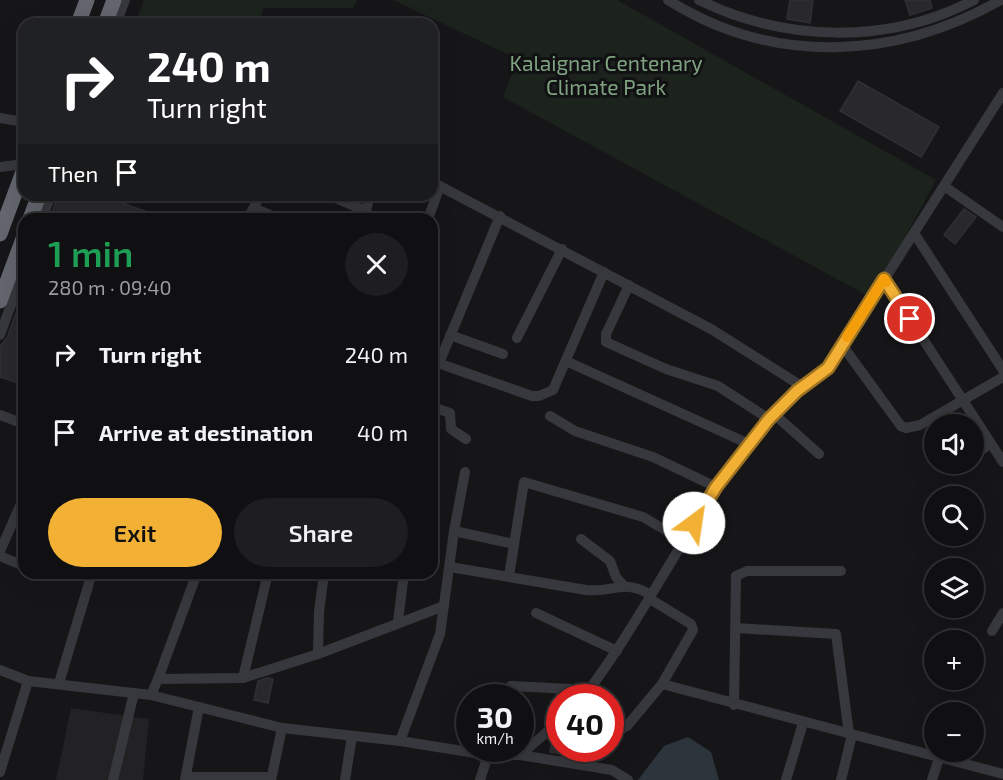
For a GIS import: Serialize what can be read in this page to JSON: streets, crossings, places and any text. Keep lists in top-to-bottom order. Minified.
{"parks":["Kalaignar Centenary Climate Park"],"page":{"turn":["240 m","Turn right"],"then":"Then","heading":["1 min","280 m · 09:40"],"list":[{"name":"Turn right","value":"240 m"},{"name":"Arrive at destination","value":"40 m"}],"map_buttons":["+","−"],"buttons":["Exit","Share"],"speed":"30 km/h","limit":"40"}}
